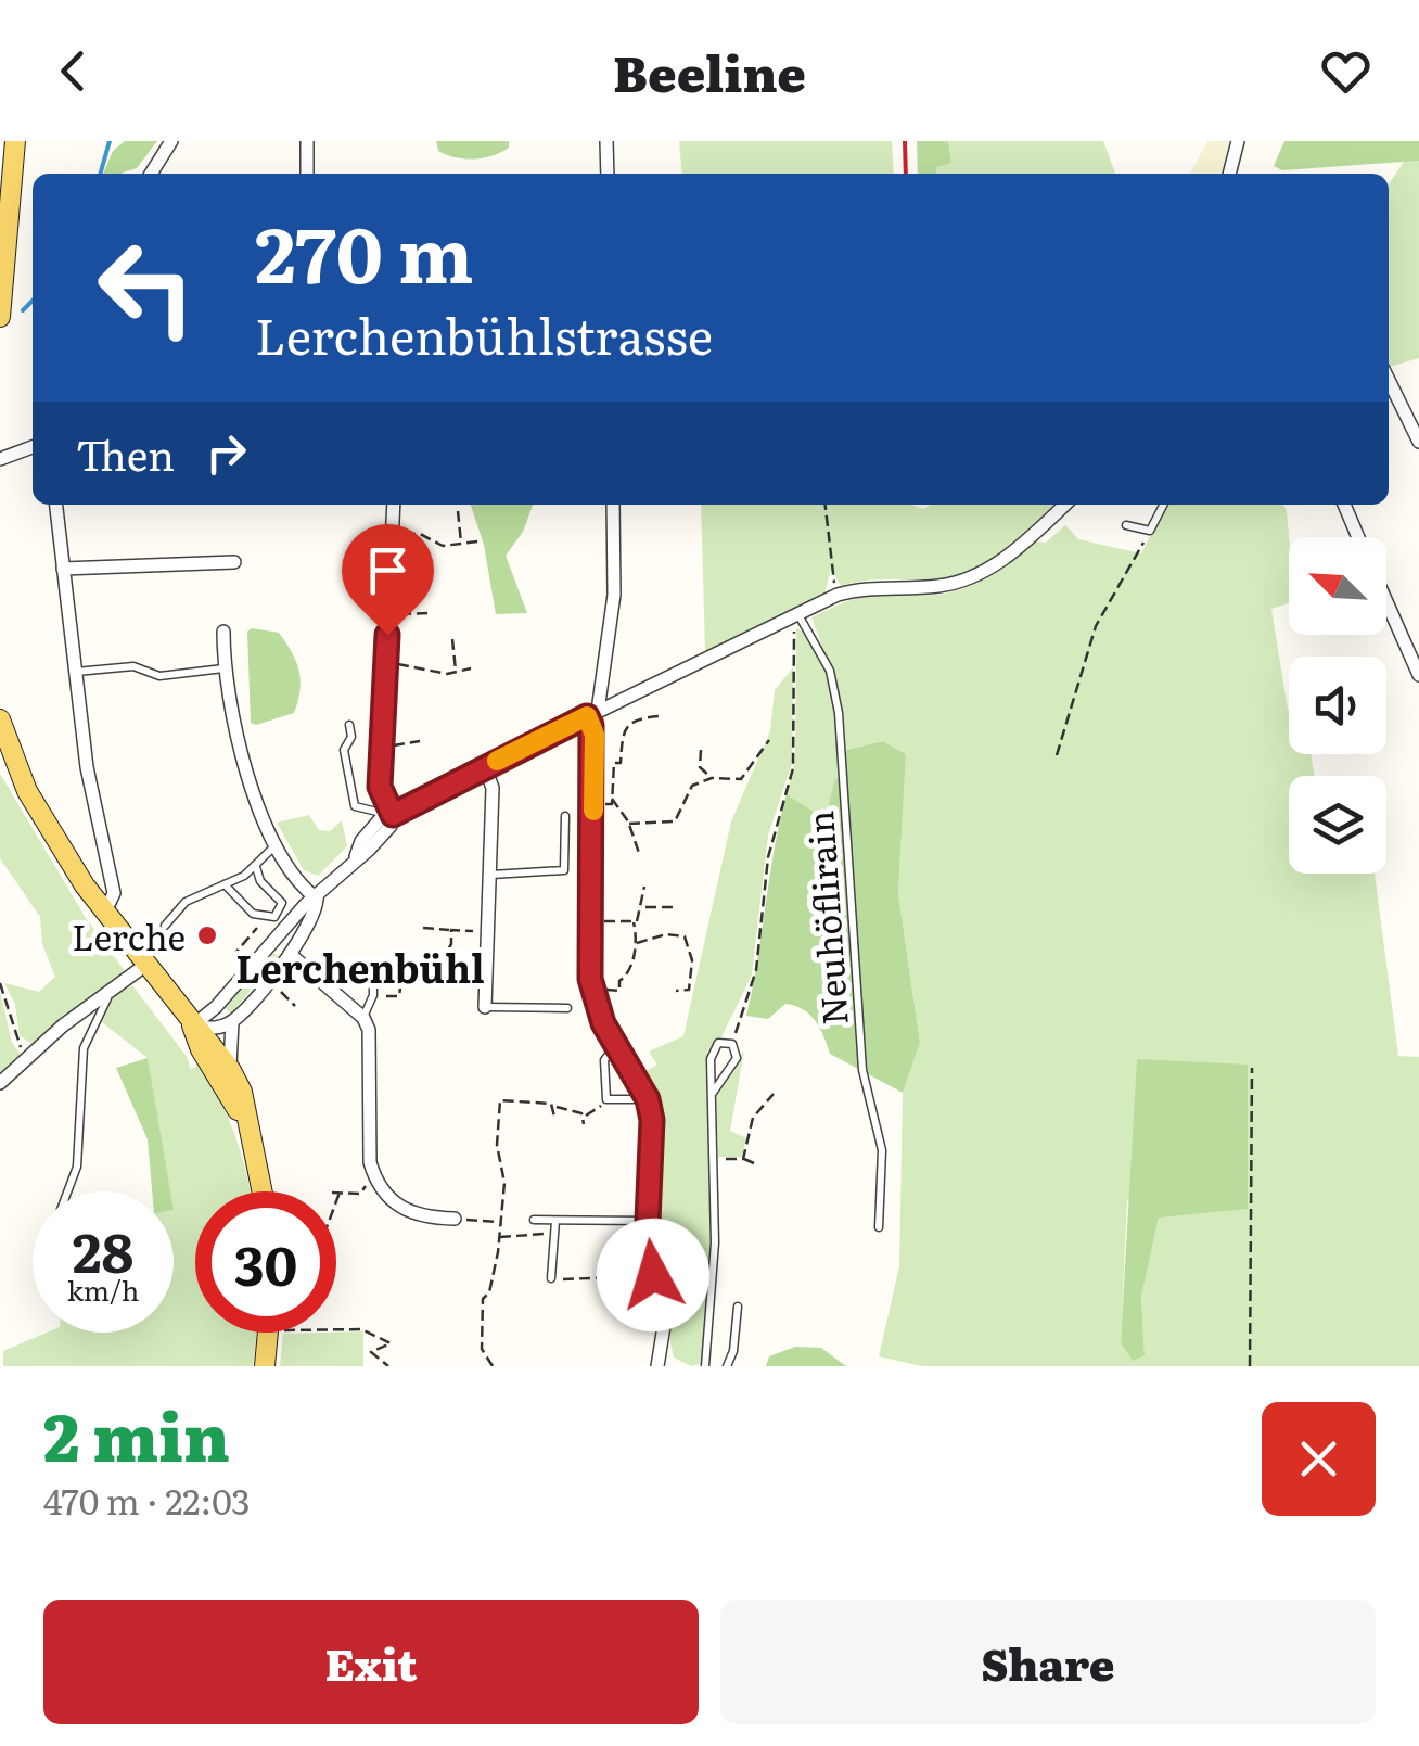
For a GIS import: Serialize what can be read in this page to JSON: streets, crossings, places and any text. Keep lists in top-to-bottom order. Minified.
{"streets":{"lane":["Neuhöflirain"]},"districts":["Lerchenbühl"],"places":["Lerche"],"north":"top left","page":{"header":"Beeline","turn":["270 m","Lerchenbühlstrasse"],"then":"Then","speed":"28 km/h","limit":"30","heading":["2 min","470 m · 22:03"],"buttons":["Exit","Share"]}}
